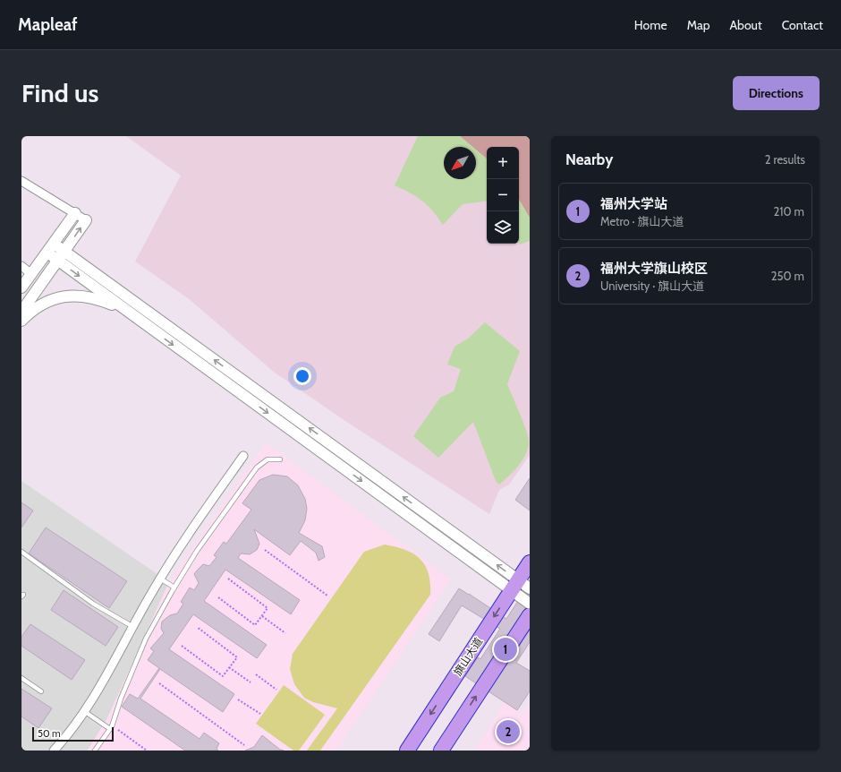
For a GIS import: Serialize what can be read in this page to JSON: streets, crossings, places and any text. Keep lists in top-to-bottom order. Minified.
{"streets":{"highway":["旗山大道"]},"scale_bar":"50 m","north":"bottom left","page":{"header":"Mapleaf","nav":["Home","Map","About","Contact"],"buttons":"Directions","title":"Find us","heading":["Nearby","2 results"],"map_buttons":["+","−"],"list":[{"mark":"1","name":"福州大学站","note":"Metro · 旗山大道","value":"210 m"},{"mark":"2","name":"福州大学旗山校区","note":"University · 旗山大道","value":"250 m"}],"pins":["1","2"],"scale":"50 m"}}
